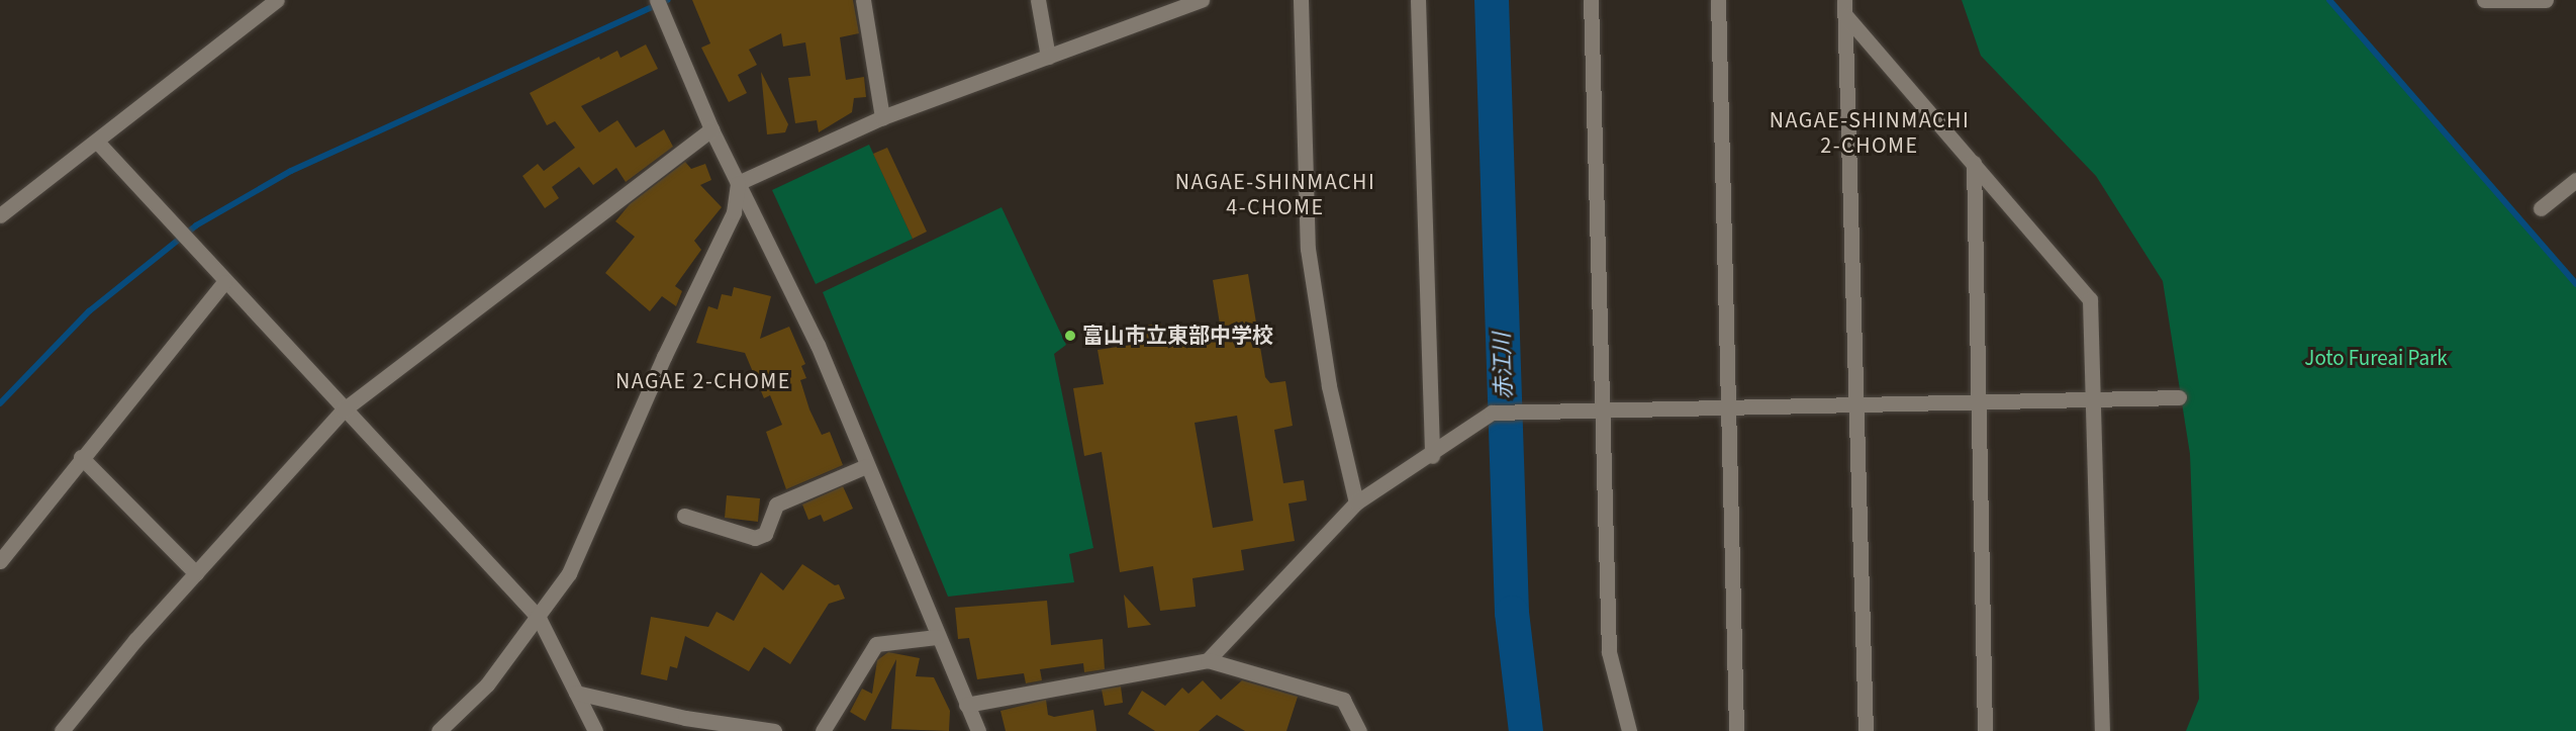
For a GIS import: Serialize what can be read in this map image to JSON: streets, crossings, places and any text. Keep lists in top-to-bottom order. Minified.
{"districts":["NAGAE-SHINMACHI 2-CHOME","NAGAE-SHINMACHI 4-CHOME","NAGAE 2-CHOME"],"water":["赤江川"],"parks":["Joto Fureai Park"],"places":["富山市立東部中学校"]}
